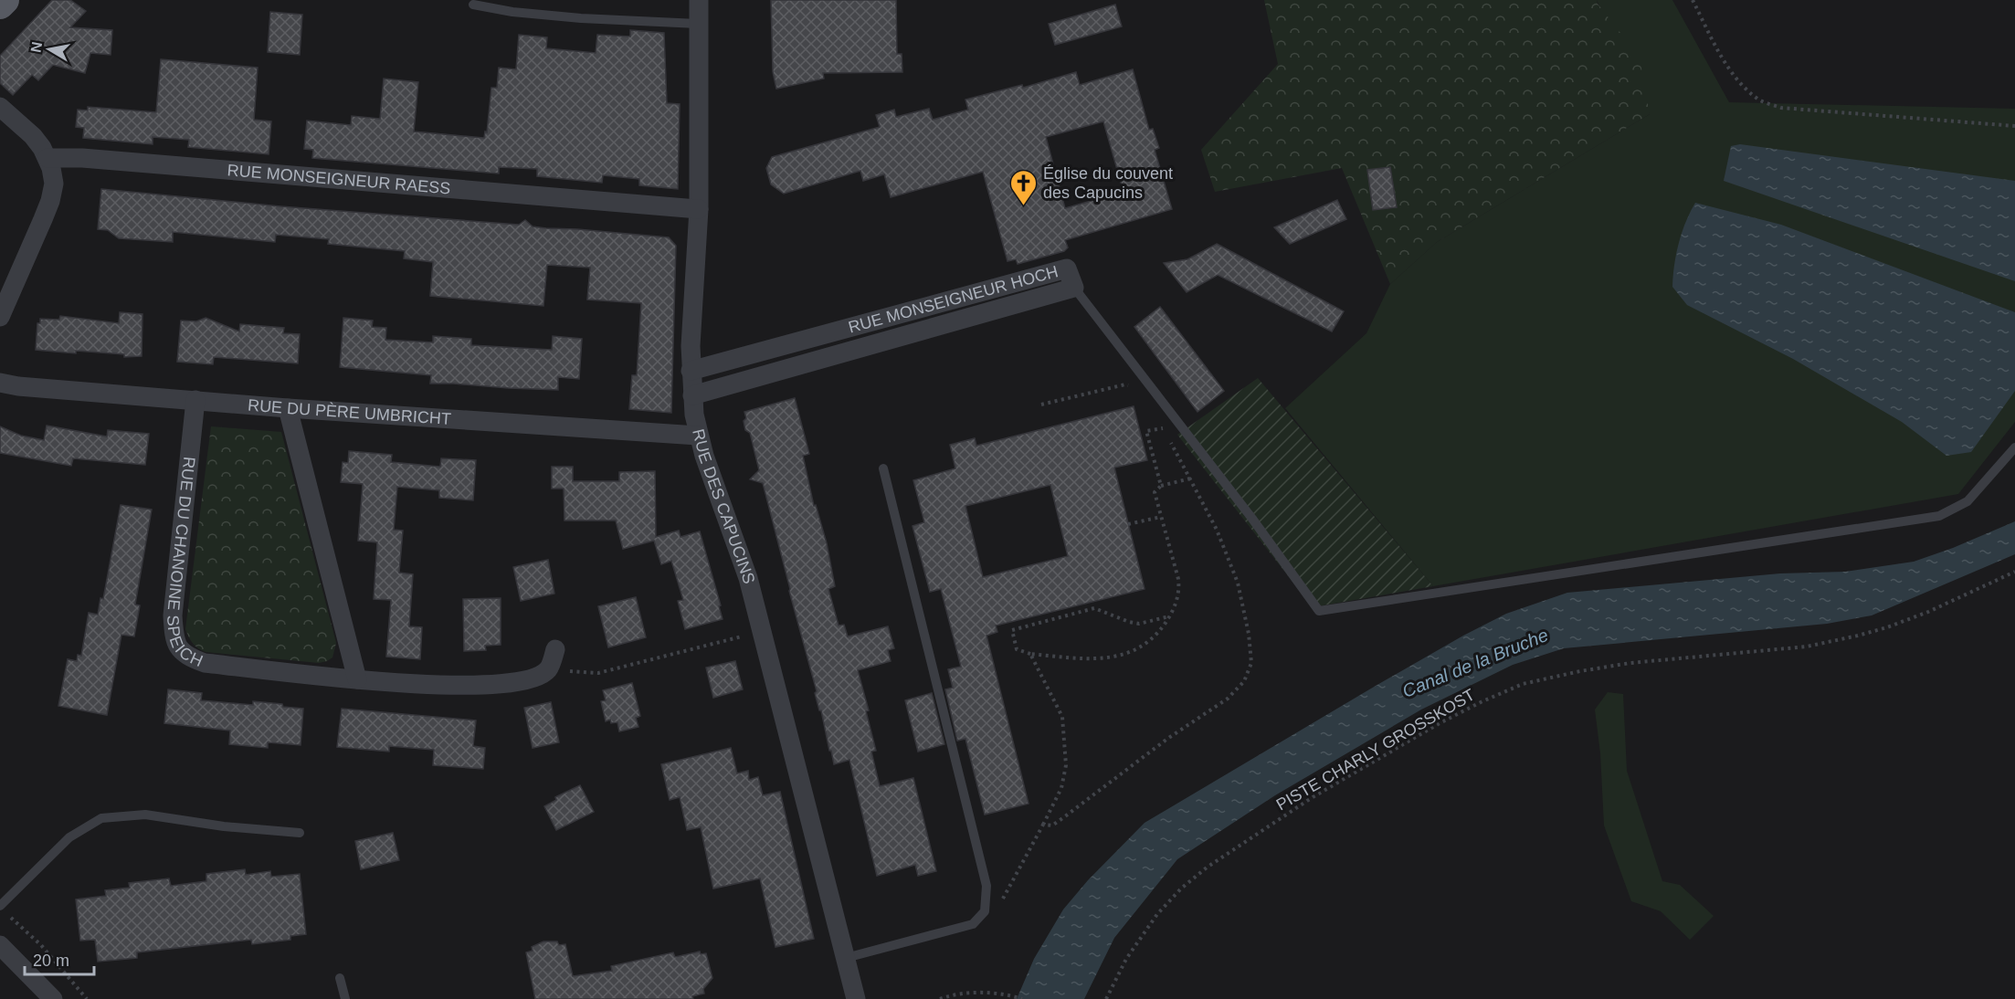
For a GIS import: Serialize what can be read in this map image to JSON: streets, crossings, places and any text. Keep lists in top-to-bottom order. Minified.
{"streets":{"street":["RUE MONSEIGNEUR RAESS","RUE MONSEIGNEUR HOCH","RUE DU PÈRE UMBRICHT","RUE DES CAPUCINS","RUE DU CHANOINE SPEICH"],"path":["PISTE CHARLY GROSSKOST"]},"crossings":[["RUE MONSEIGNEUR RAESS","RUE DES CAPUCINS"],["RUE MONSEIGNEUR HOCH","RUE DES CAPUCINS"],["RUE DU PÈRE UMBRICHT","RUE DES CAPUCINS"],["RUE DU PÈRE UMBRICHT","RUE DU CHANOINE SPEICH"]],"water":["Canal de la Bruche"],"places":{"church":["Église du couvent des Capucins"]},"scale_bar":"20 m","north":"left"}
